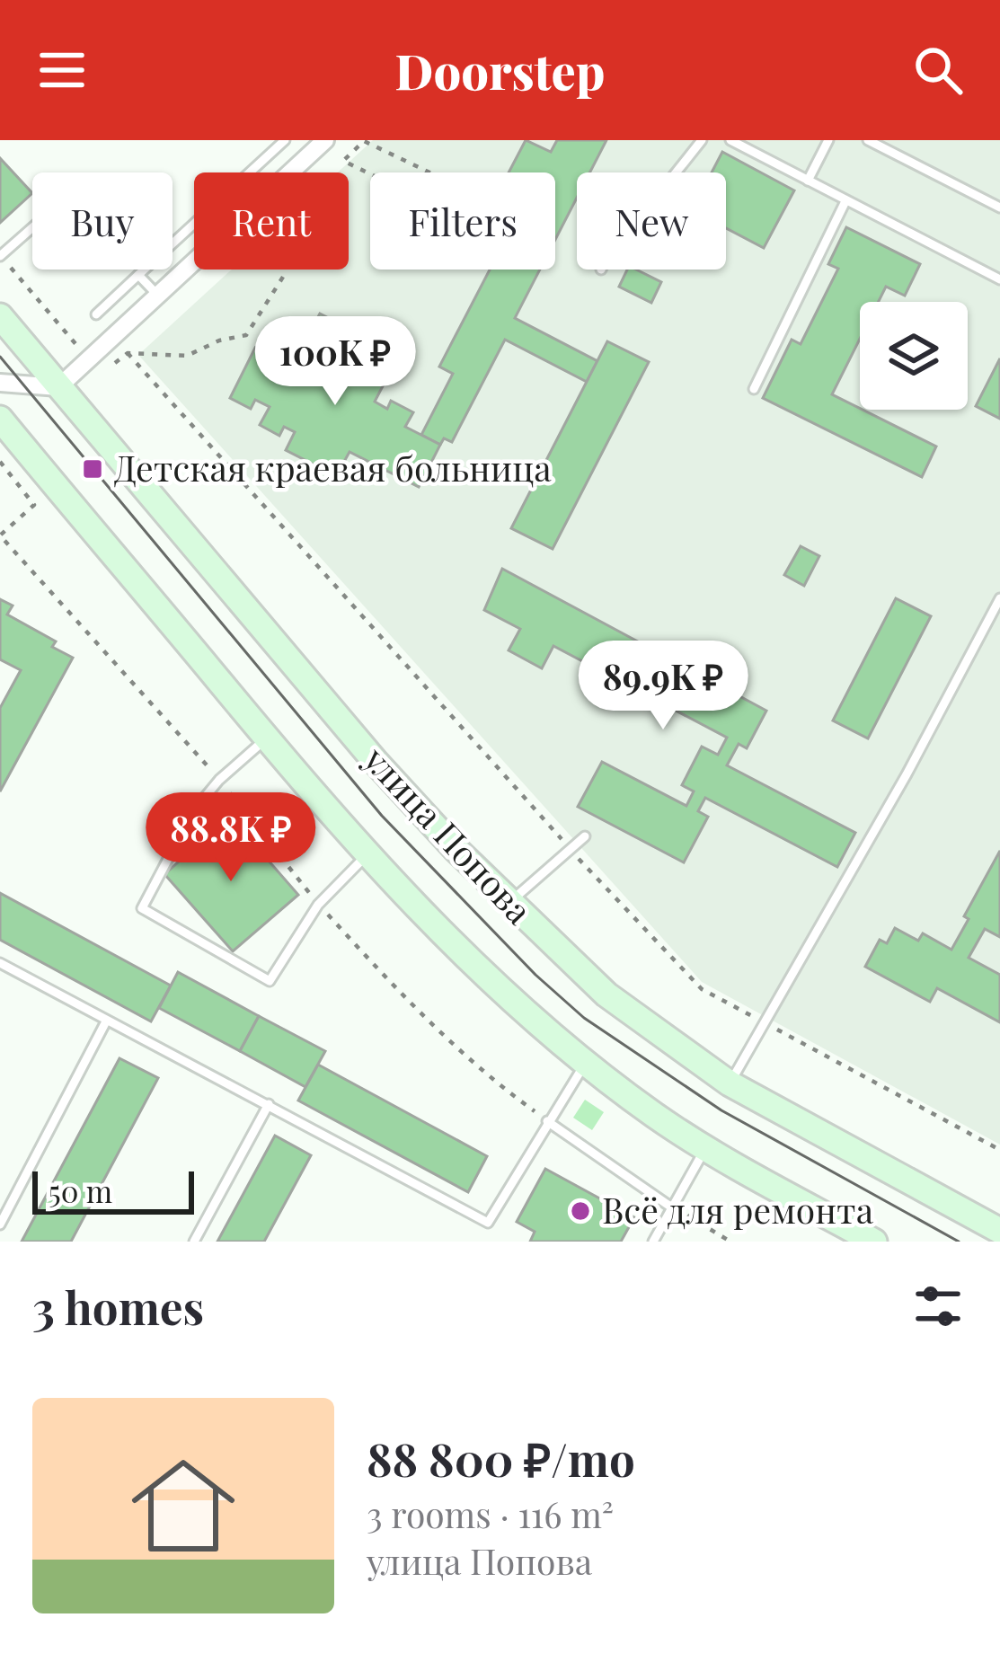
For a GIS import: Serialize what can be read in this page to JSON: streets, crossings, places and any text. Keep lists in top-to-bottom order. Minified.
{"streets":{"main road":["улица Попова"]},"places":{"transit":["Детская краевая больница"],"other":["Всё для ремонта"]},"scale_bar":"50 m","page":{"header":"Doorstep","chip":["Buy","Rent","Filters","New"],"price":["100K ₽","89.9K ₽","88.8K ₽"],"scale":"50 m","heading":"3 homes","list":[{"name":"88 800 ₽/mo","note":"3 rooms · 116 m² · улица Попова"}]}}
